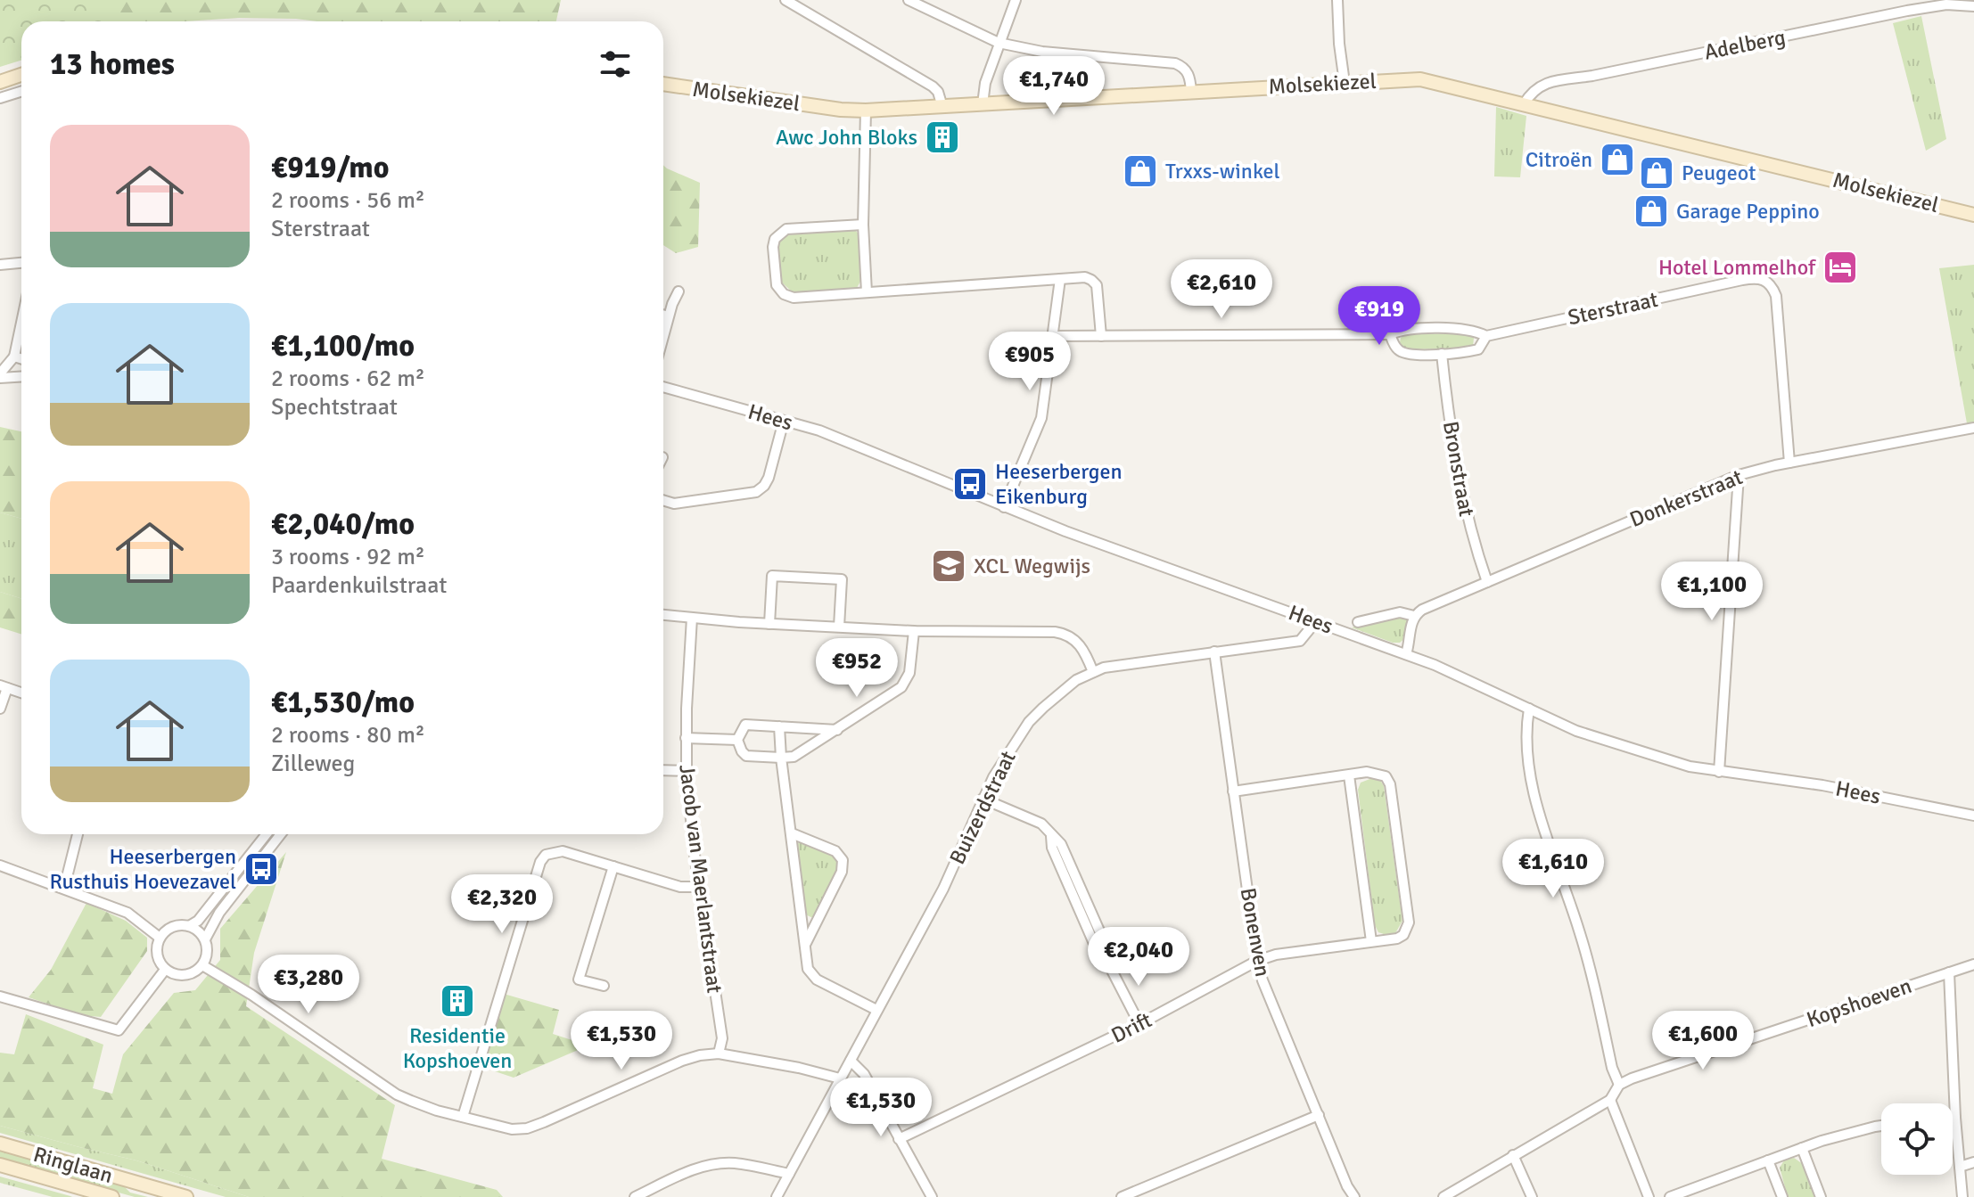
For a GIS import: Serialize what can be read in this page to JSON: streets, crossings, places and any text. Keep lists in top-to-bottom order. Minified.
{"streets":{"main road":["Molsekiezel","Ringlaan"],"street":["Adelberg","Sterstraat","Hees","Bronstraat","Donkerstraat","Buizerdstraat","Jacob van Maerlantstraat","Bonenven","Kopshoeven","Drift"]},"crossings":[["Adelberg","Molsekiezel"],["Sterstraat","Bronstraat"],["Sterstraat","Donkerstraat"],["Hees","Buizerdstraat"],["Bronstraat","Donkerstraat"],["Buizerdstraat","Bonenven"],["Bonenven","Drift"]],"places":{"building":["Awc John Bloks","Residentie Kopshoeven"],"shop":["Citroën","Trxxs-winkel","Peugeot","Garage Peppino"],"hotel":["Hotel Lommelhof"],"bus stop":["Heeserbergen Eikenburg","Heeserbergen Rusthuis Hoevezavel"],"school or university":["XCL Wegwijs"]},"page":{"heading":"13 homes","price":["€1,740","€2,610","€919","€905","€1,100","€952","€1,610","€2,320","€2,040","€3,280","€1,530","€1,600","€1,530"],"list":[{"name":"€919/mo","note":"2 rooms · 56 m² · Sterstraat"},{"name":"€1,100/mo","note":"2 rooms · 62 m² · Spechtstraat"},{"name":"€2,040/mo","note":"3 rooms · 92 m² · Paardenkuilstraat"},{"name":"€1,530/mo","note":"2 rooms · 80 m² · Zilleweg"}]}}
